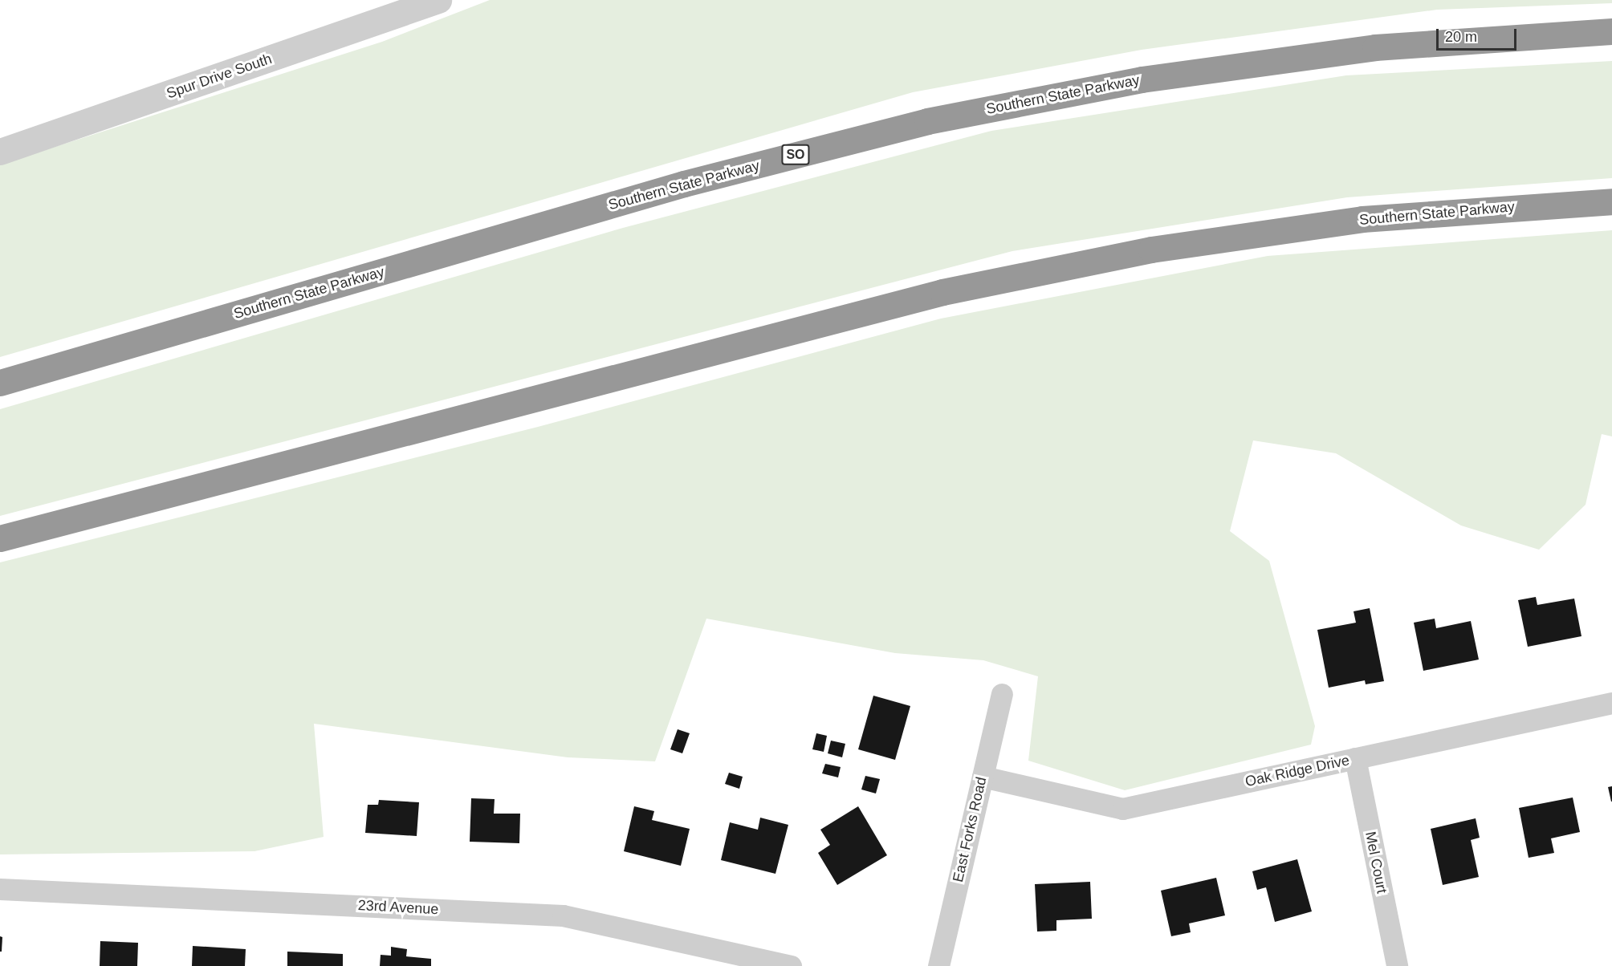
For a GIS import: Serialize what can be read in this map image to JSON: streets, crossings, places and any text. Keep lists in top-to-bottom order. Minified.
{"streets":{"highway":["Southern State Parkway","SO"],"street":["Spur Drive South","Oak Ridge Drive","East Forks Road","Mel Court","23rd Avenue"]},"crossings":[["Oak Ridge Drive","East Forks Road"],["Oak Ridge Drive","Mel Court"]],"scale_bar":"20 m"}
